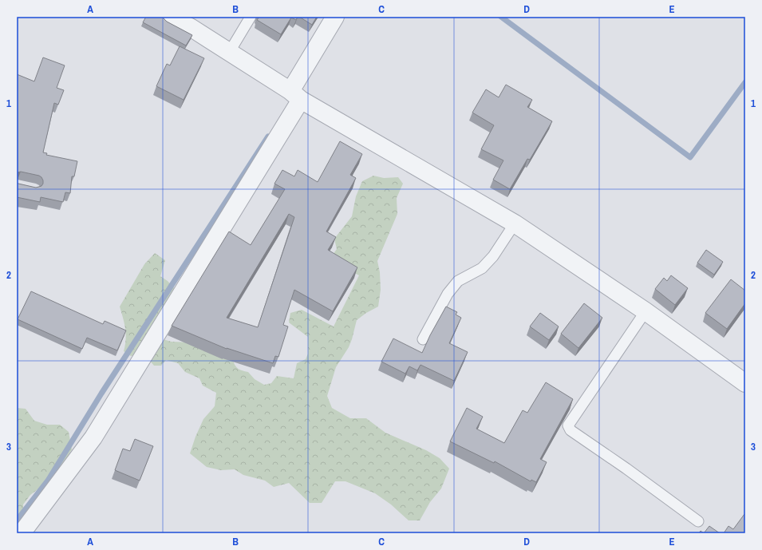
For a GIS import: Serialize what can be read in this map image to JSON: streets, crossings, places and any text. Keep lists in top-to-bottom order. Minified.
{"grid":{"columns":["A","B","C","D","E"],"rows":["1","2","3"]}}
